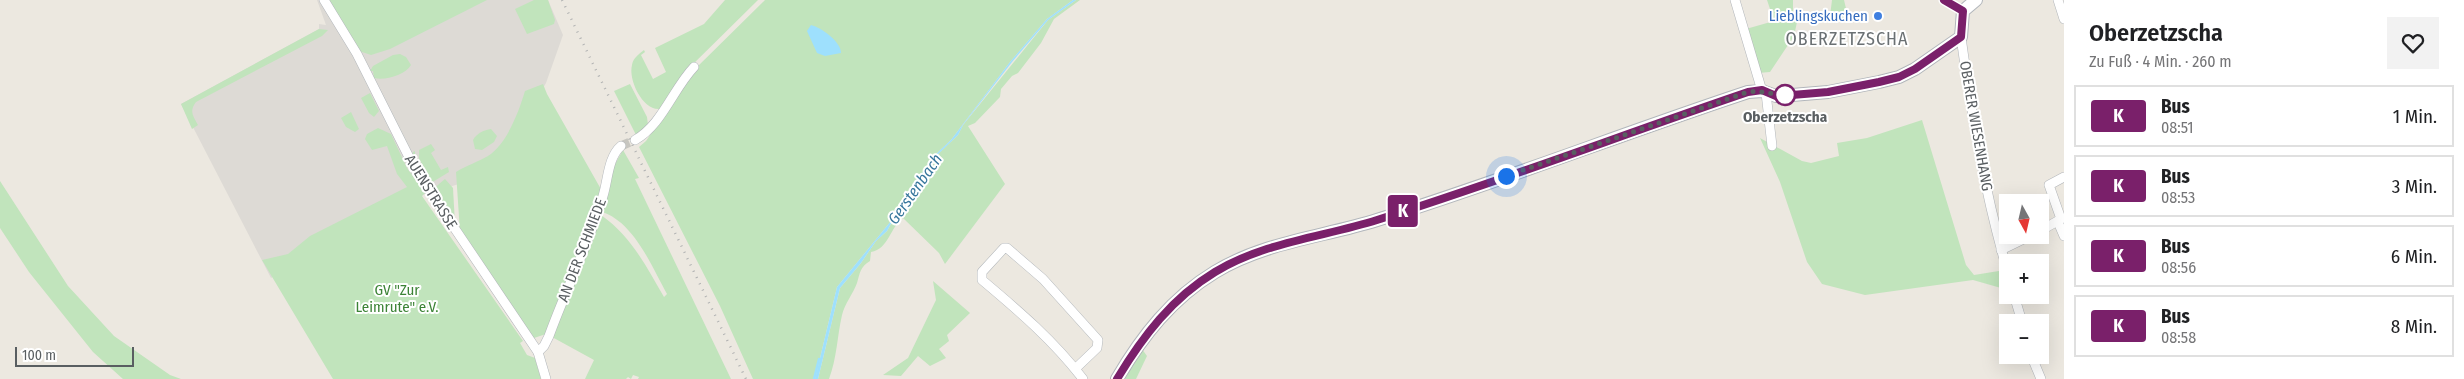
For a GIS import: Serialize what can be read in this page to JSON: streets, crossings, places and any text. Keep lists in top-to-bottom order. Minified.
{"streets":{"street":["OBERER WIESENHANG","AUENSTRASSE","AN DER SCHMIEDE"]},"crossings":[["AUENSTRASSE","AN DER SCHMIEDE"]],"districts":["OBERZETZSCHA"],"water":["Gerstenbach"],"parks":["GV \"Zur Leimrute\" e.V."],"places":["Lieblingskuchen","Oberzetzscha"],"lines":["bus line K"],"scale_bar":"100 m","north":"bottom","page":{"on_map":"K","heading":["Oberzetzscha","Zu Fuß · 4 Min. · 260 m"],"list":[{"mark":"K","name":"Bus","note":"08:51","value":"1 Min."},{"mark":"K","name":"Bus","note":"08:53","value":"3 Min."},{"mark":"K","name":"Bus","note":"08:56","value":"6 Min."},{"mark":"K","name":"Bus","note":"08:58","value":"8 Min."}],"map_buttons":["+","−"],"scale":"100 m"}}
